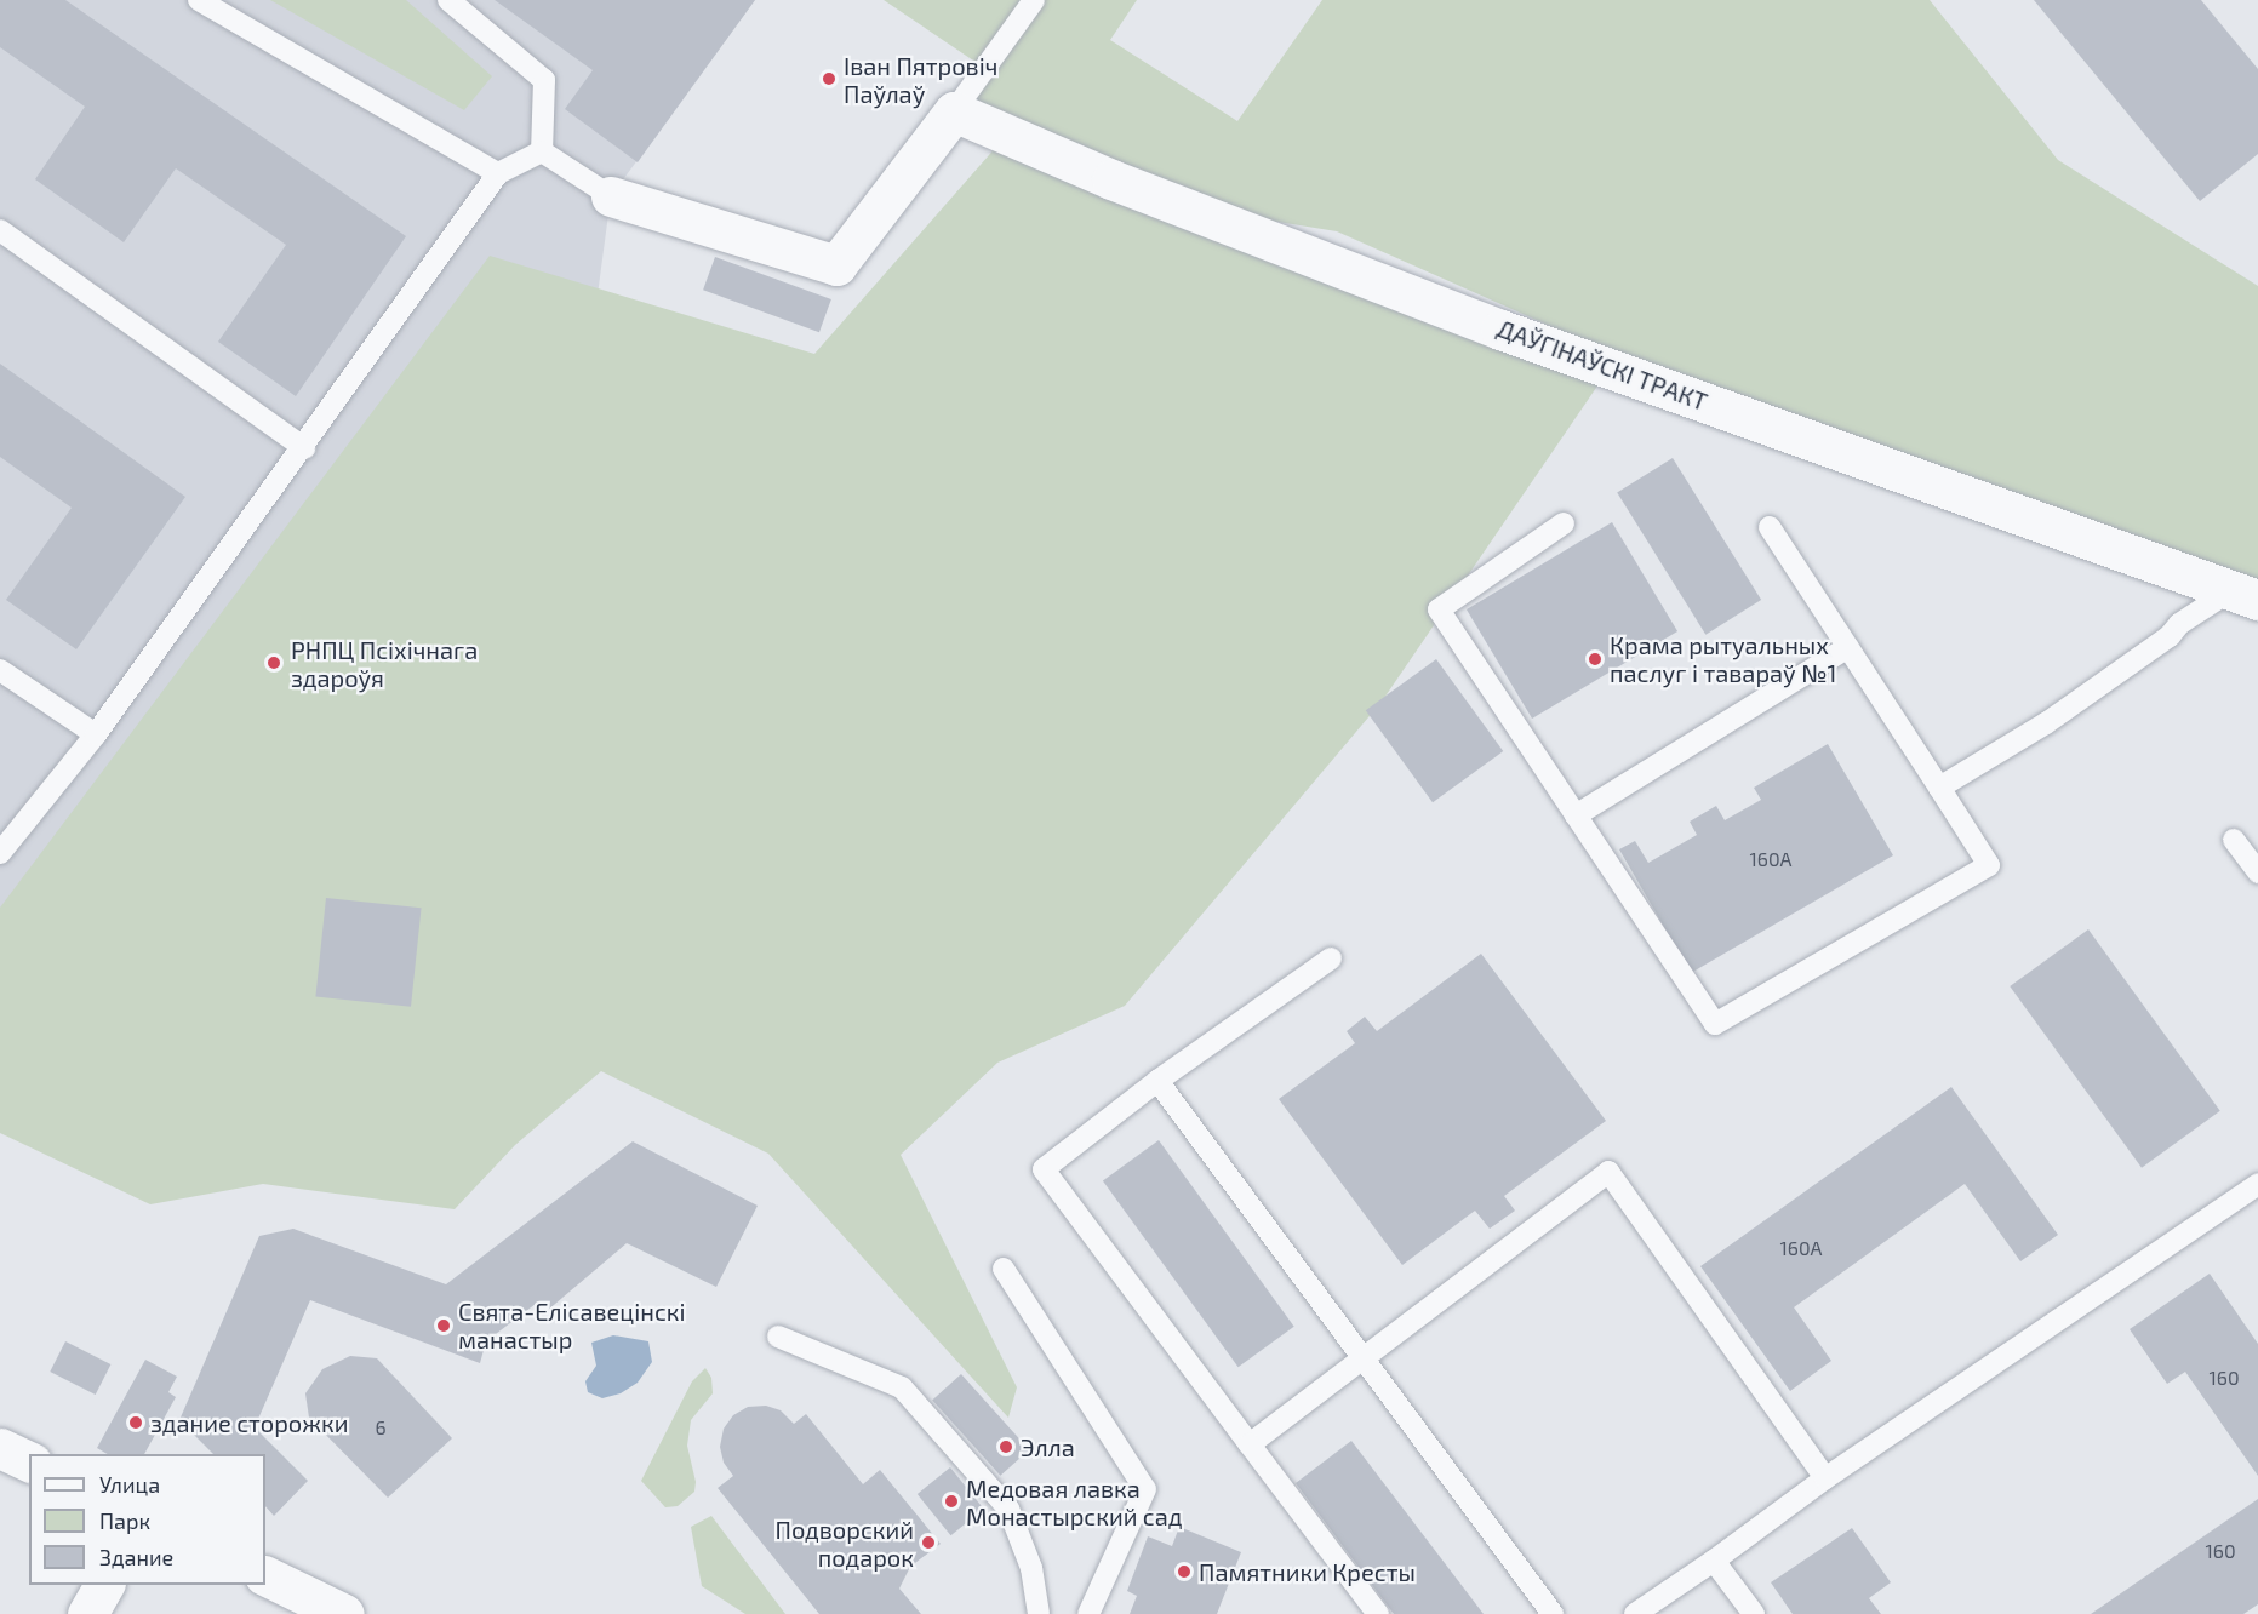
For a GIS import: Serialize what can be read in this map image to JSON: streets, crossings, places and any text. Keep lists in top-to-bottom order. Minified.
{"streets":{"street":["ДАЎГІНАЎСКІ ТРАКТ"]},"places":["Іван Пятровіч Паўлаў","Крама рытуальных паслуг і тавараў №1","РНПЦ Псіхічнага здароўя","Свята-Елісавецінскі манастыр","здание сторожки","Элла","Медовая лавка Монастырский сад","Подворский подарок","Памятники Кресты"],"house_numbers":["160А","160А","160","6","160"],"legend":["Улица","Парк","Здание"]}
